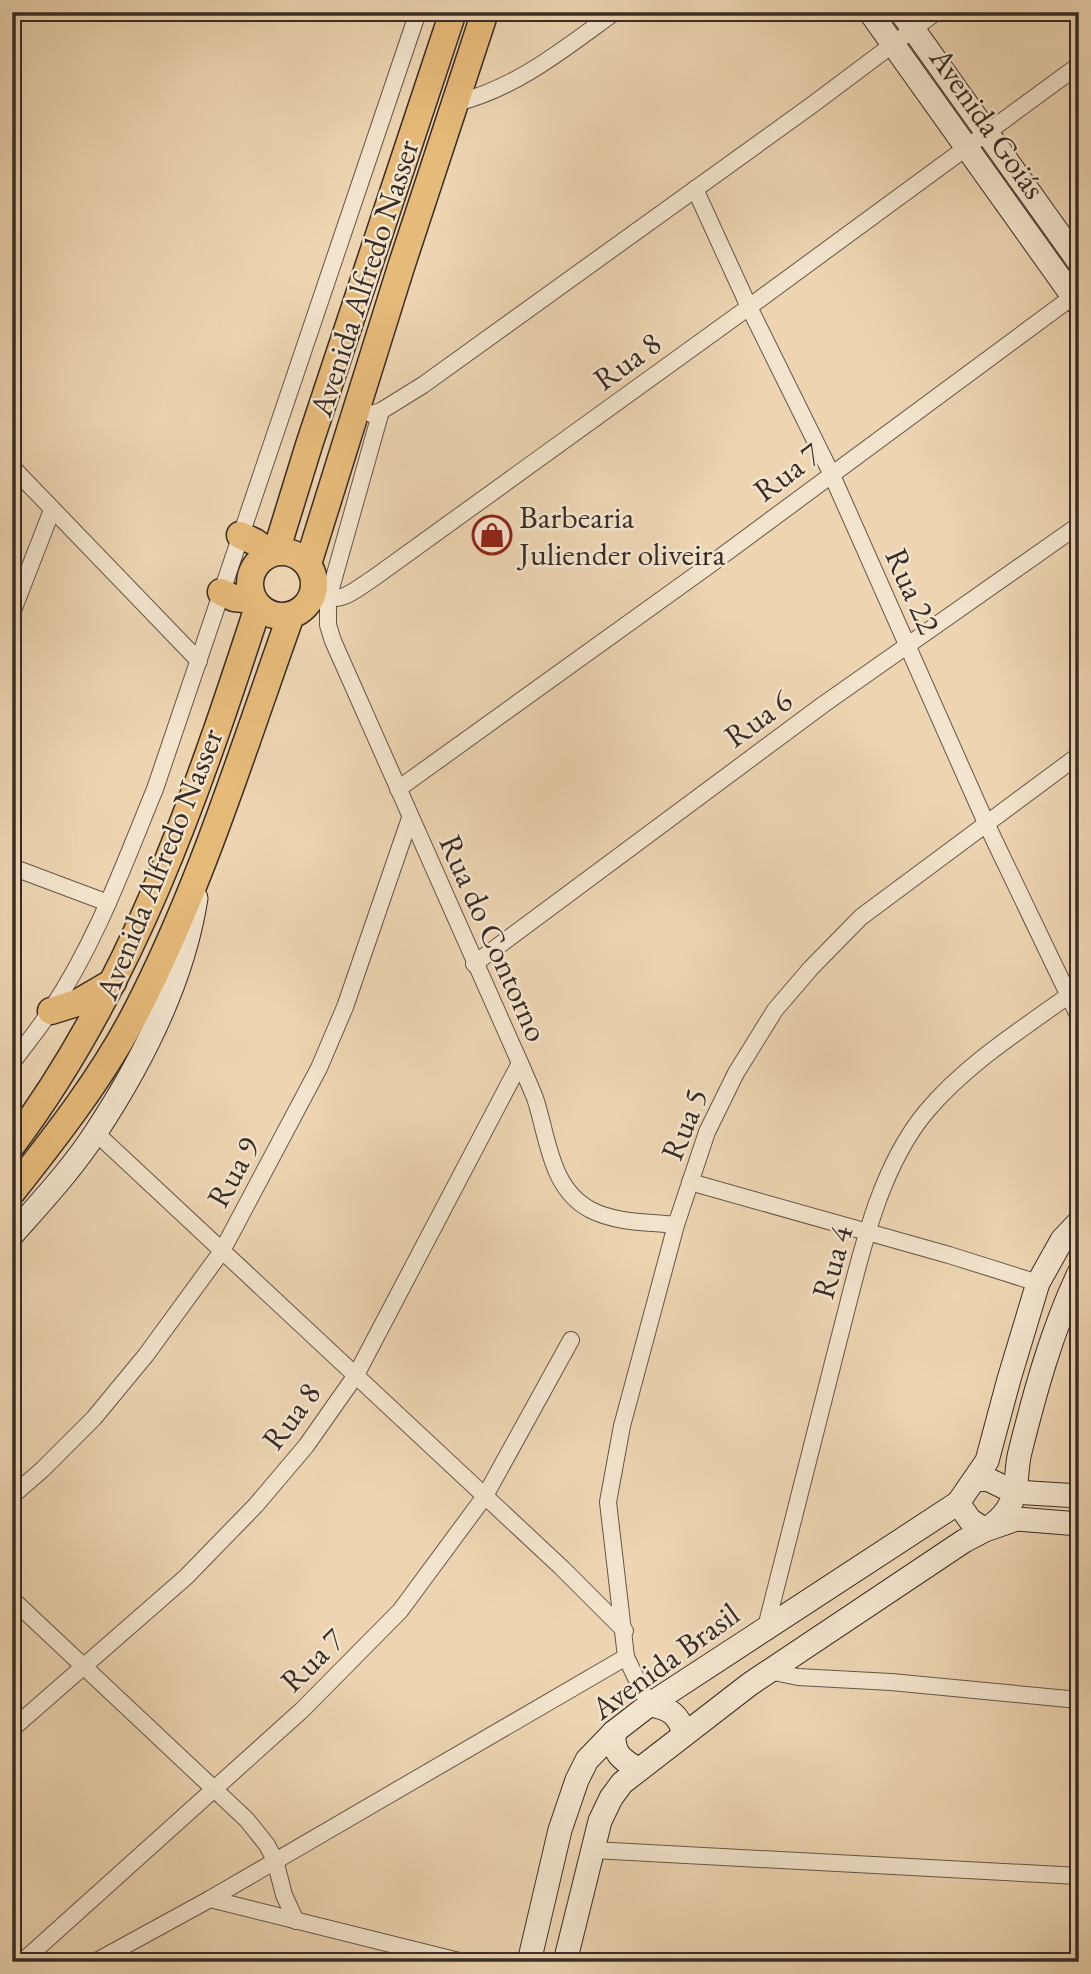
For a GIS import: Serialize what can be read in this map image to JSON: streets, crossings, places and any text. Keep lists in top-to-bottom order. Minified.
{"streets":{"main road":["Avenida Alfredo Nasser"],"street":["Avenida Goiás","Rua 8","Rua 7","Rua 22","Rua 6","Rua do Contorno","Rua 5","Rua 9","Rua 4","Avenida Brasil"]},"crossings":[["Avenida Goiás","Rua 8"],["Avenida Goiás","Rua 7"],["Avenida Alfredo Nasser","Rua 8"],["Avenida Alfredo Nasser","Rua do Contorno"],["Rua 8","Rua 22"],["Rua 8","Rua do Contorno"],["Rua 7","Rua 22"],["Rua 7","Rua do Contorno"],["Rua 22","Rua 6"],["Rua 22","Rua 5"],["Rua 22","Rua 4"],["Rua 6","Rua do Contorno"],["Rua do Contorno","Rua 5"],["Rua do Contorno","Rua 9"],["Rua 4","Avenida Brasil"]],"places":{"shop":["Barbearia Juliender oliveira"]}}
